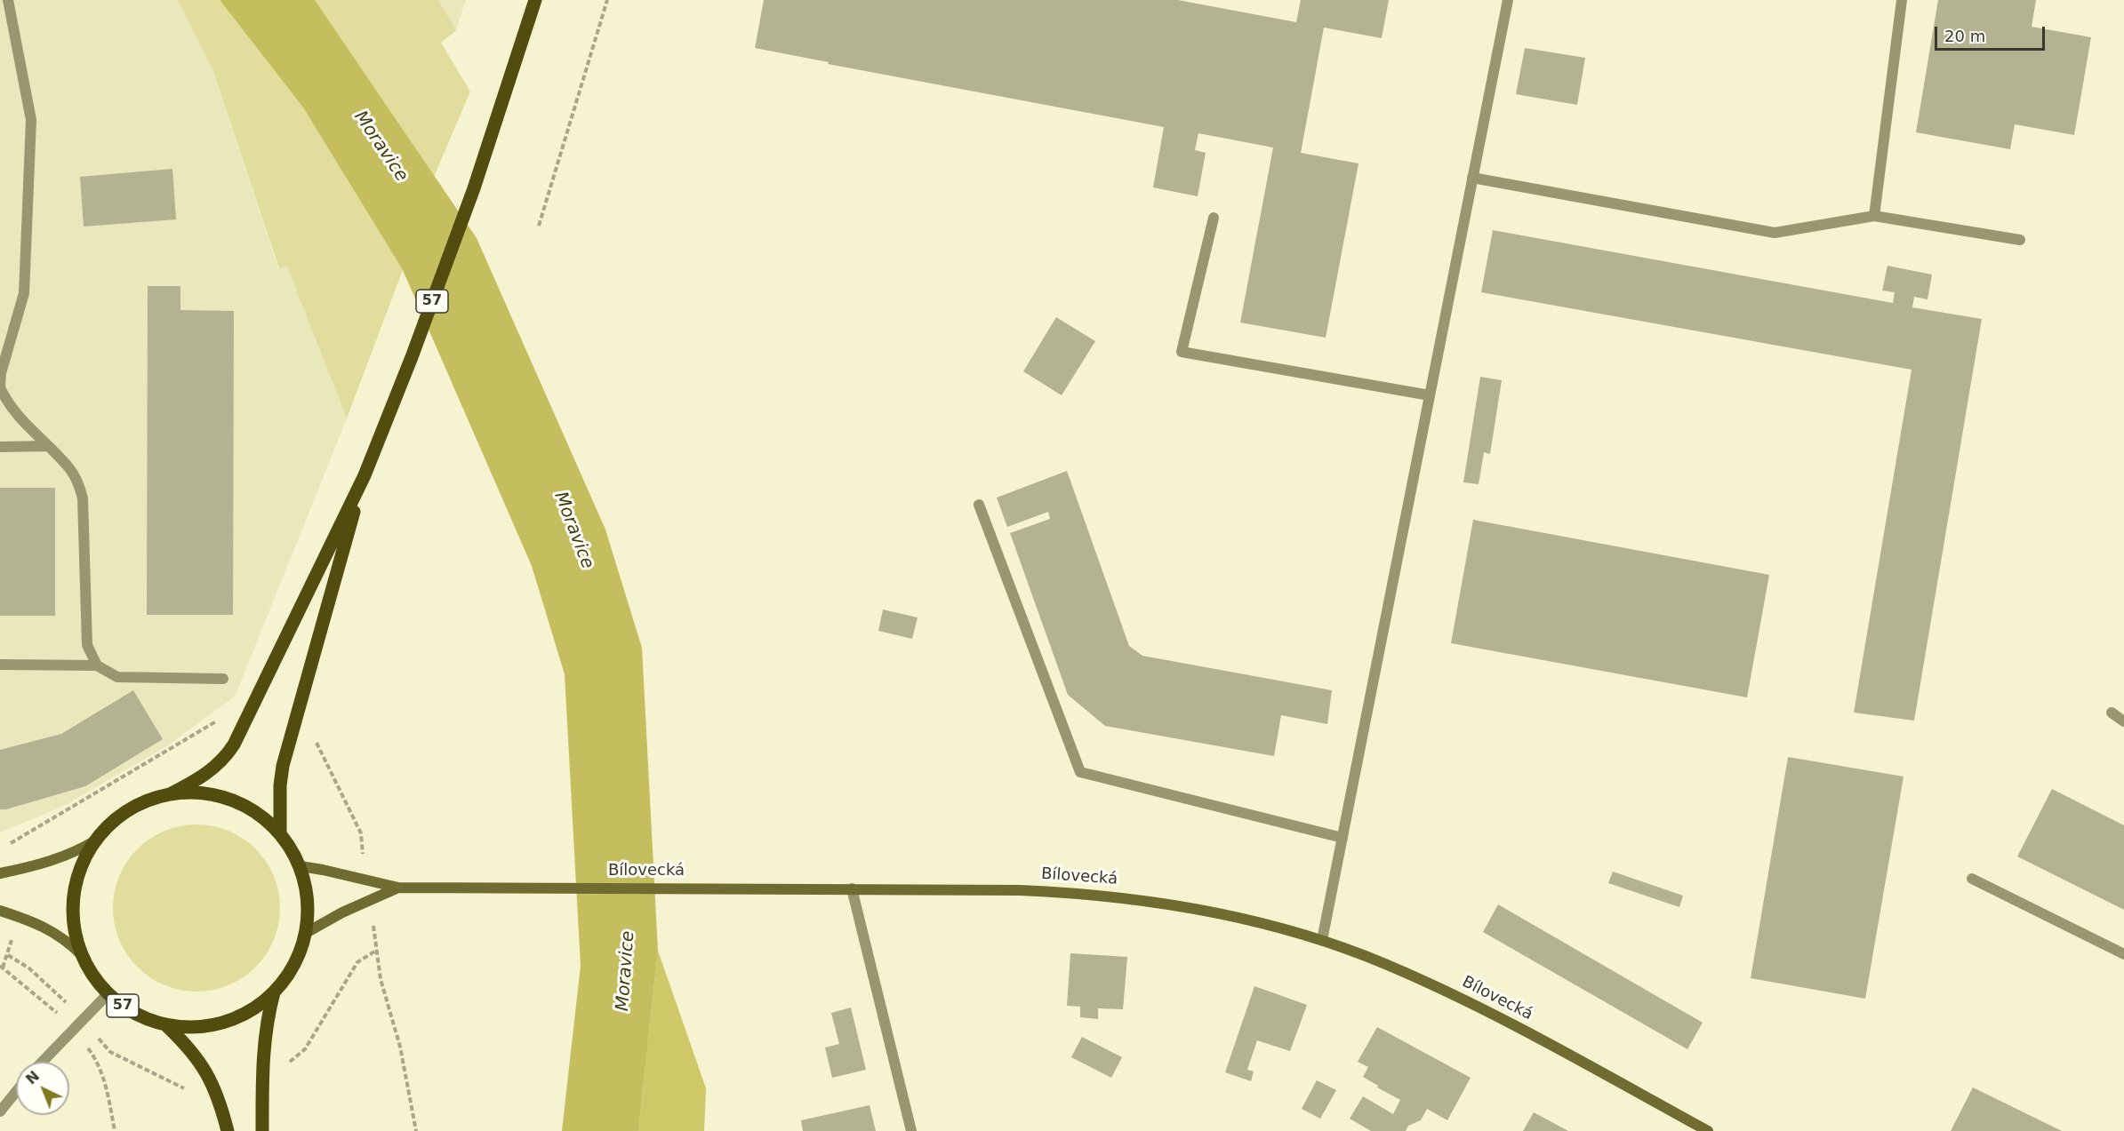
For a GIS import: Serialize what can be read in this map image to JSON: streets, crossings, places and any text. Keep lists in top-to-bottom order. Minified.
{"streets":{"main road":["57","Bílovecká"]},"water":["Moravice"],"scale_bar":"20 m","north":"top left"}
